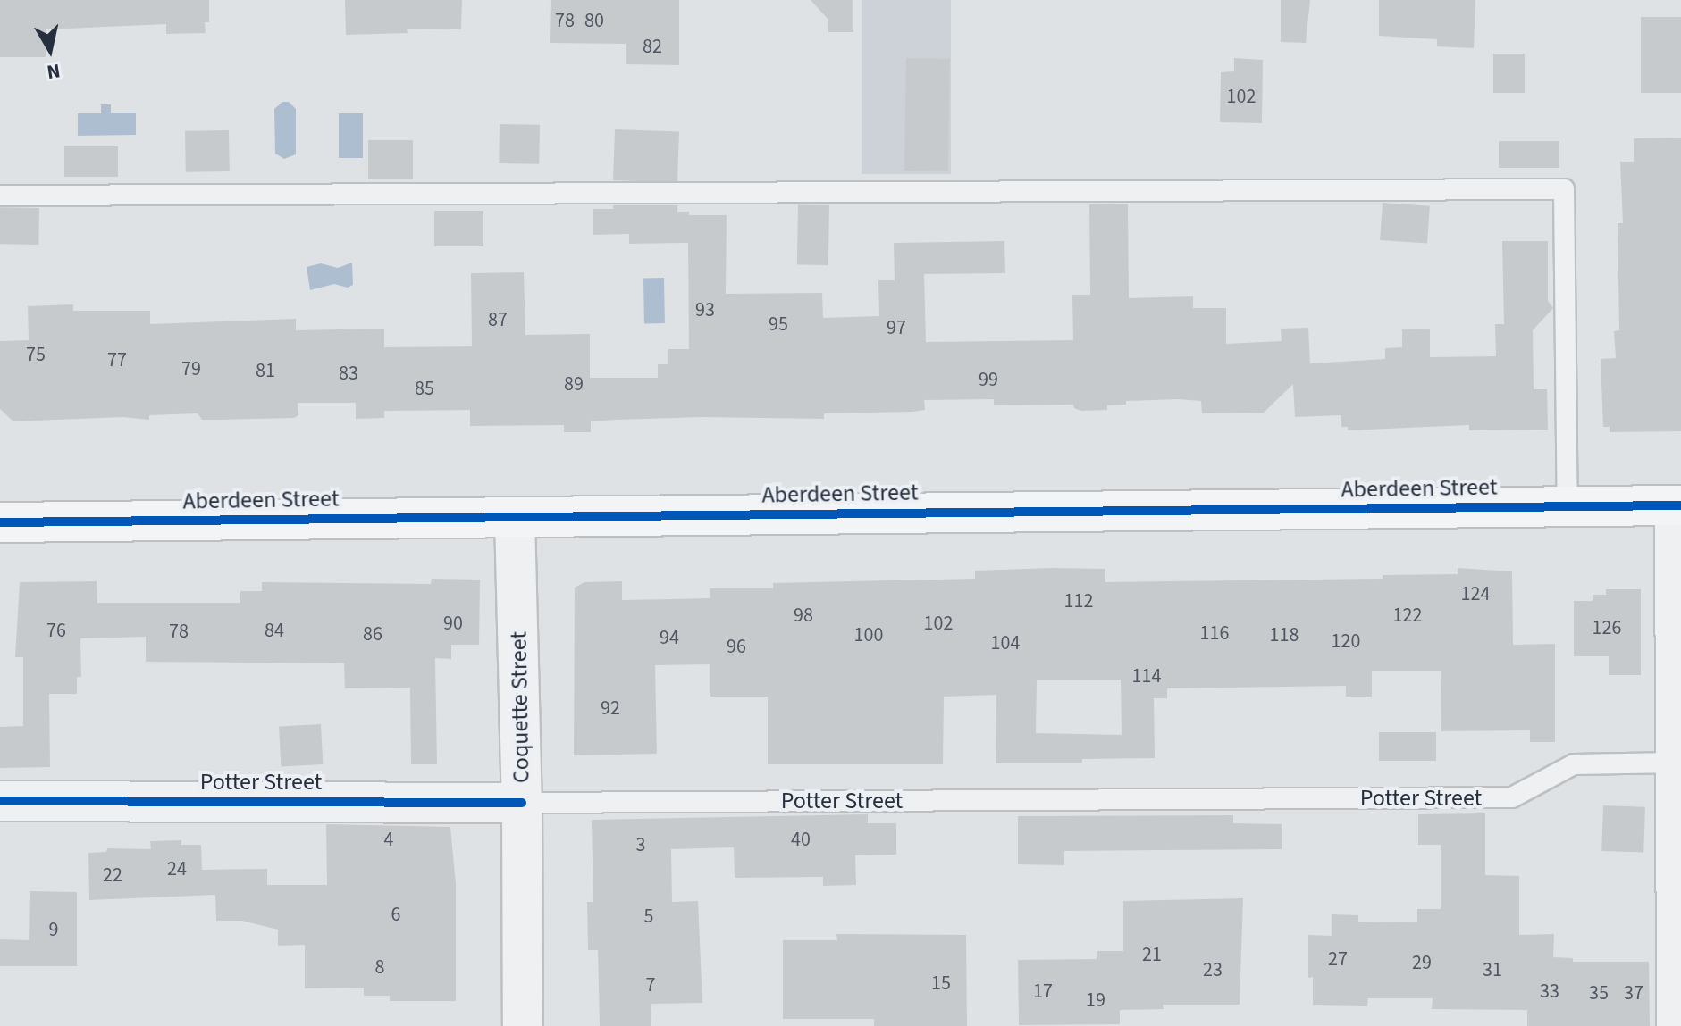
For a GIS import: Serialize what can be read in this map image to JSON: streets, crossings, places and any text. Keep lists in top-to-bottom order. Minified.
{"streets":{"main road":["Aberdeen Street"],"street":["Coquette Street","Potter Street"]},"crossings":[["Aberdeen Street","Coquette Street"],["Coquette Street","Potter Street"]],"house_numbers":["78","80","82","102","93","87","95","97","75","77","79","81","83","99","89","85","124","112","98","122","90","102","126","76","84","78","116","86","100","118","94","120","104","96","114","92","4","40","3","24","22","6","5","9","21","27","29","8","23","31","15","7","17","33","35","37","19"],"north":"bottom"}
